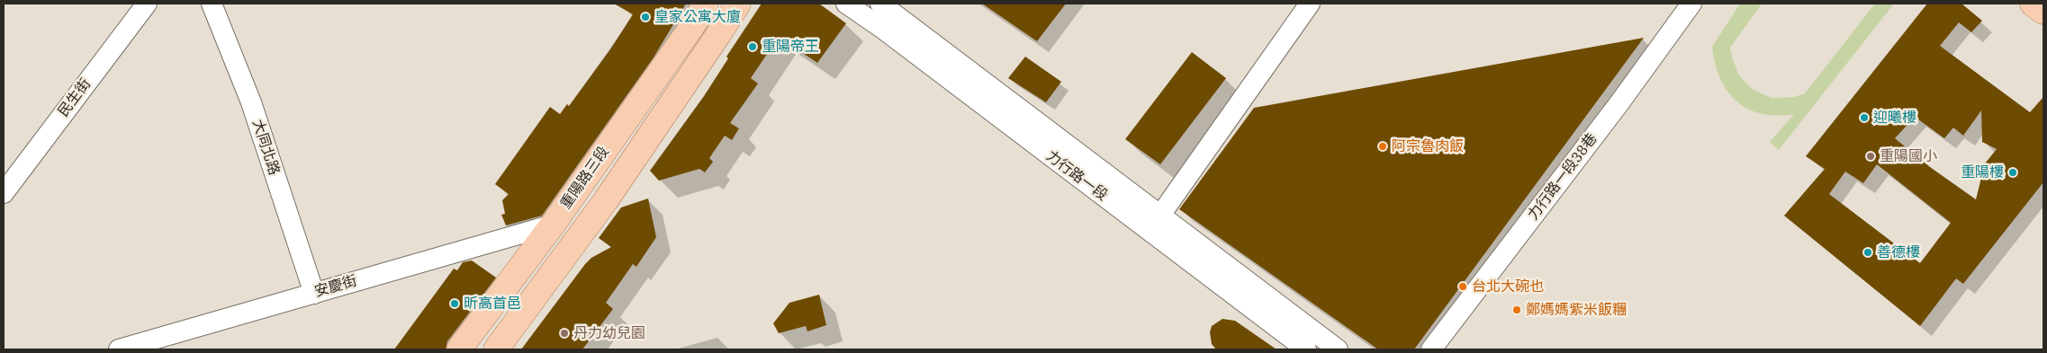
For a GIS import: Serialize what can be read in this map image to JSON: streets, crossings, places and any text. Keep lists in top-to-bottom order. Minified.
{"streets":{"main road":["重陽路三段"],"street":["民生街","大同北路","力行路一段","力行路一段38巷","安慶街"]},"crossings":[["大同北路","安慶街"],["重陽路三段","安慶街"]],"places":["皇家公寓大廈","重陽帝王","迎曦樓","阿宗魯肉飯","重陽國小","重陽樓","善德樓","台北大碗也","昕高首邑","鄭媽媽紫米飯糰","丹力幼兒園"]}
